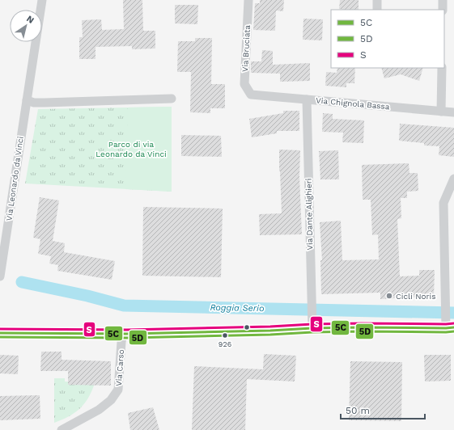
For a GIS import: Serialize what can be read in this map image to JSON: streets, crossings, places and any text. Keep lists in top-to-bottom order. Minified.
{"streets":{"street":["Via Bruciata","Via Chignola Bassa","Via Leonardo da Vinci","Via Dante Alighieri","Via Carso"]},"crossings":[["Via Bruciata","Via Chignola Bassa"],["Via Chignola Bassa","Via Dante Alighieri"]],"water":["Roggia Serio"],"parks":["Parco di via Leonardo da Vinci"],"places":["Cicli Noris","926"],"lines":["transit line S","transit line 5C","transit line 5D"],"legend":["5C","5D","S"],"scale_bar":"50 m","north":"top right"}
